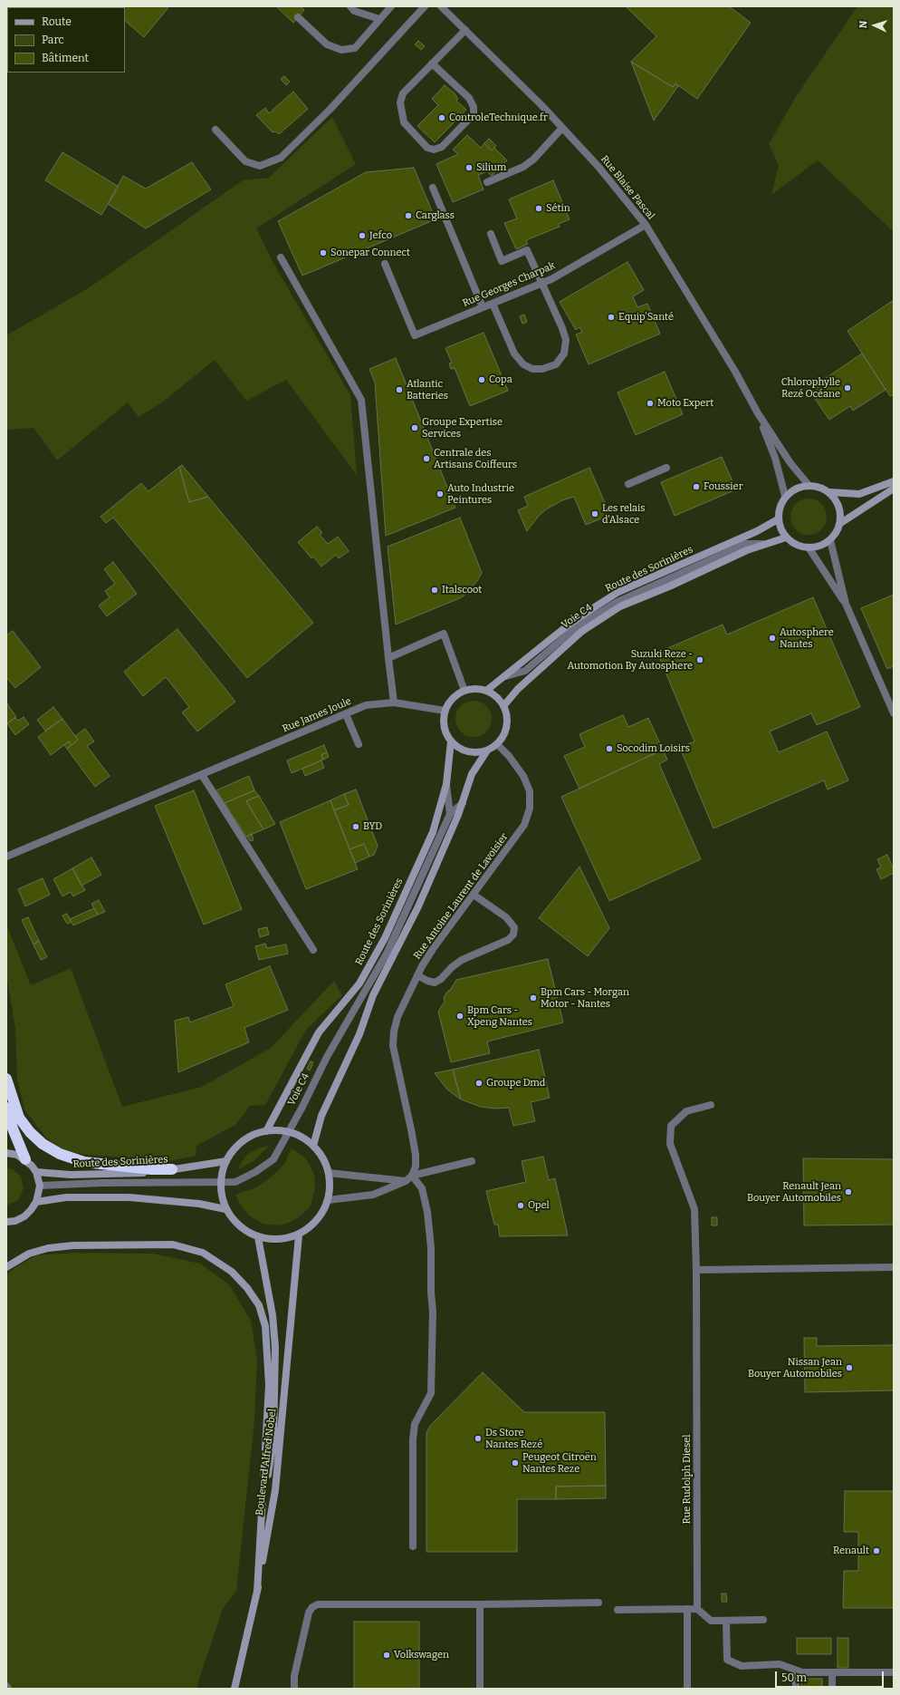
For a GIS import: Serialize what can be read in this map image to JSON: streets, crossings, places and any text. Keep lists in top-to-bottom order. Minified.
{"streets":{"main road":["Route des Sorinières","Boulevard Alfred Nobel"],"street":["Rue Blaise Pascal","Rue Georges Charpak","Voie C4","Rue James Joule","Rue Antoine Laurent de Lavoisier","Rue Rudolph Diesel"]},"crossings":[["Rue Blaise Pascal","Rue Georges Charpak"],["Rue Blaise Pascal","Route des Sorinières"],["Route des Sorinières","Voie C4"],["Route des Sorinières","Rue James Joule"],["Route des Sorinières","Rue Antoine Laurent de Lavoisier"],["Rue James Joule","Rue Antoine Laurent de Lavoisier"]],"places":["ControleTechnique.fr","Silium","Sétin","Carglass","Jefco","Sonepar Connect","Equip'Santé","Copa","Chlorophylle Rezé Océane","Atlantic Batteries","Moto Expert","Groupe Expertise Services","Centrale des Artisans Coiffeurs","Foussier","Auto Industrie Peintures","Les relais d'Alsace","Italscoot","Autosphere Nantes","Suzuki Reze - Automotion By Autosphere","Socodim Loisirs","BYD","Bpm Cars - Morgan Motor - Nantes","Bpm Cars - Xpeng Nantes","Groupe Dmd","Renault Jean Bouyer Automobiles","Opel","Nissan Jean Bouyer Automobiles","Ds Store Nantes Rezé","Peugeot Citroën Nantes Reze","Renault","Volkswagen"],"legend":["Route","Parc","Bâtiment"],"scale_bar":"50 m","north":"left"}
